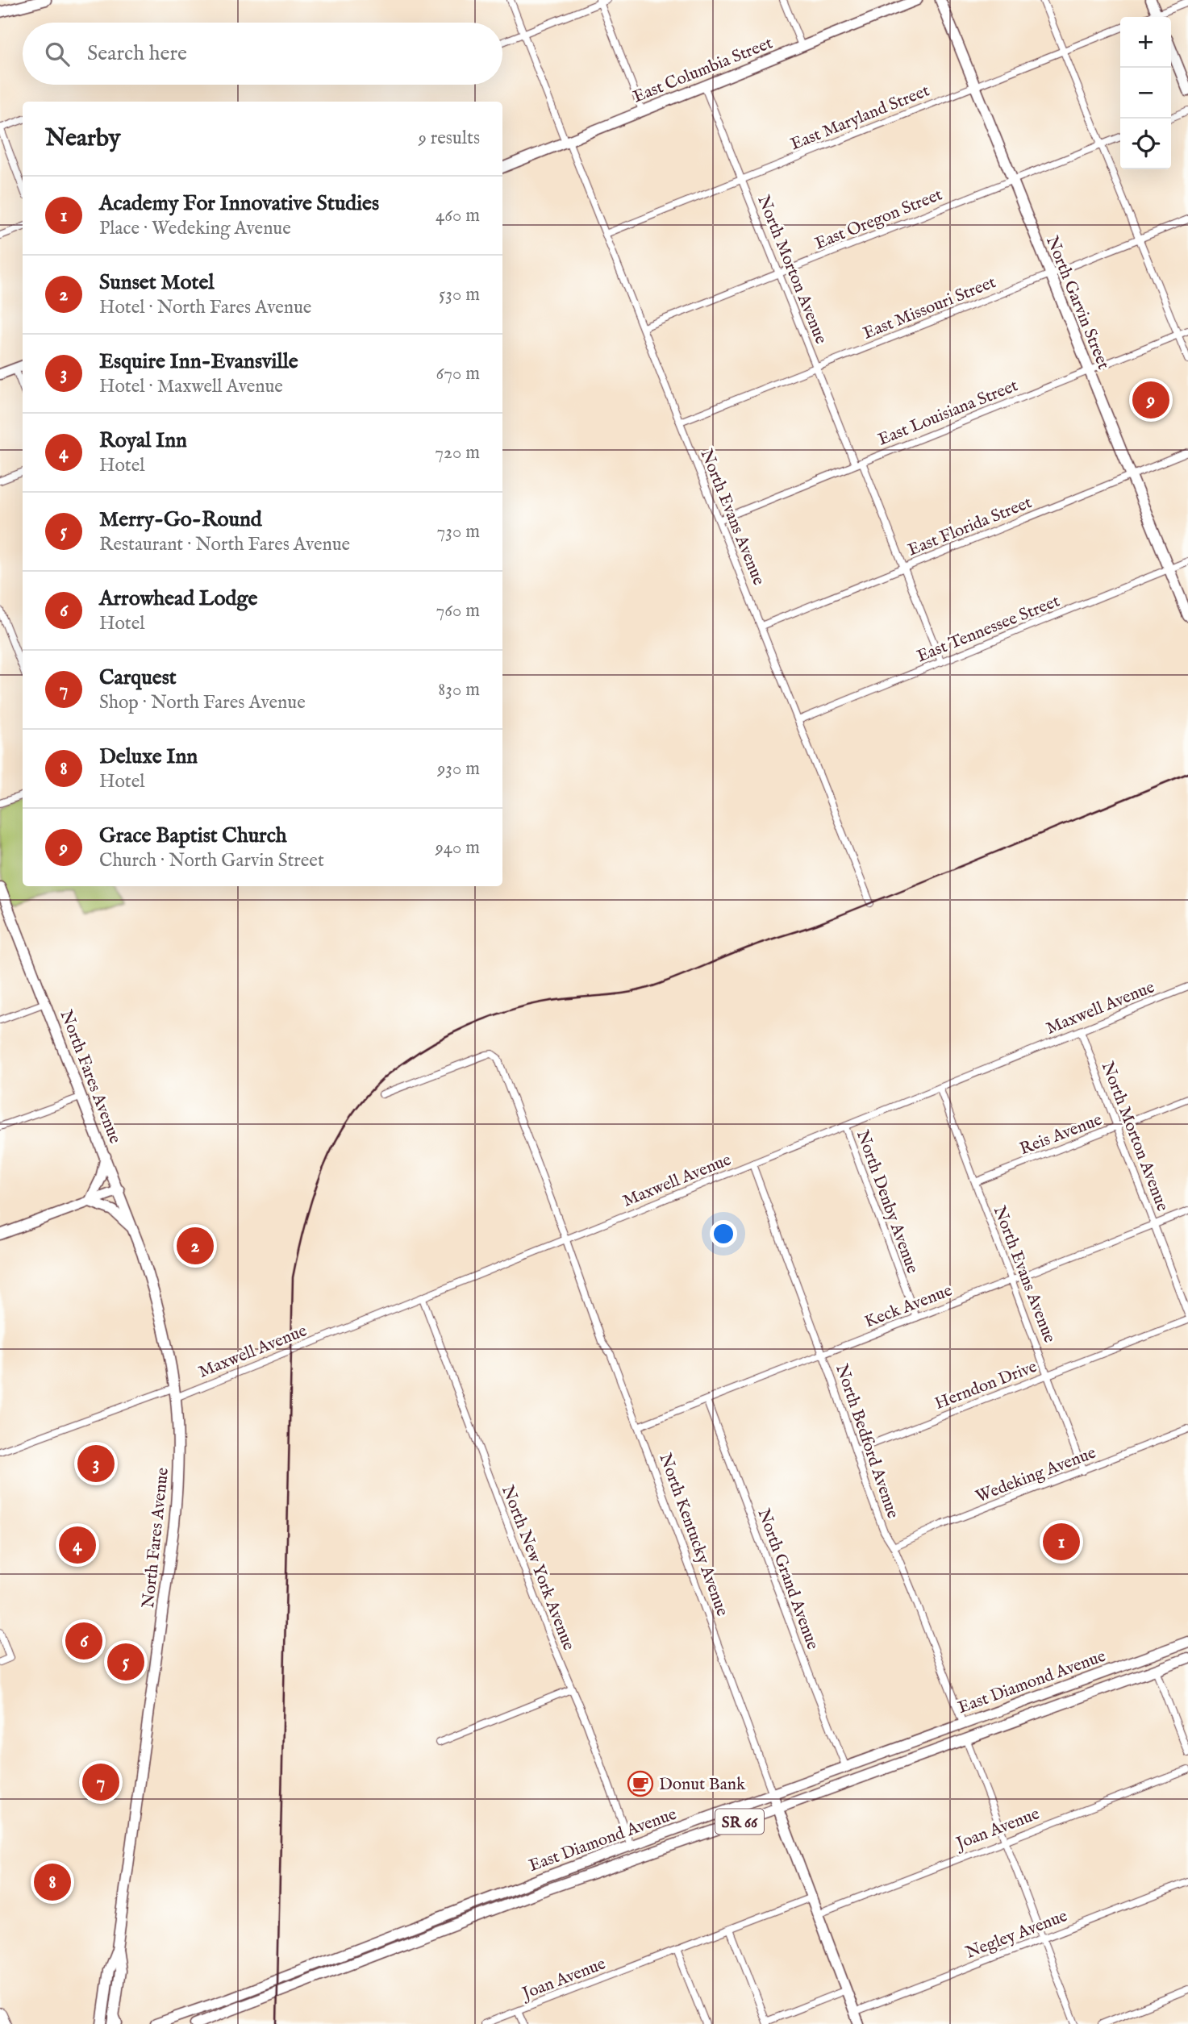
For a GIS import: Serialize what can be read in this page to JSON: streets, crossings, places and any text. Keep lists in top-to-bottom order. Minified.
{"streets":{"main road":["East Columbia Street","North Garvin Street","North Fares Avenue","North Kentucky Avenue","East Diamond Avenue","SR 66"],"street":["East Maryland Street","East Oregon Street","North Morton Avenue","East Missouri Street","East Louisiana Street","North Evans Avenue","East Florida Street","East Tennessee Street","Maxwell Avenue","Reis Avenue","North Denby Avenue","Keck Avenue","Herndon Drive","North Bedford Avenue","Wedeking Avenue","North New York Avenue","North Grand Avenue","Joan Avenue","Negley Avenue"]},"crossings":[["East Columbia Street","North Morton Avenue"],["East Columbia Street","North Evans Avenue"],["East Maryland Street","North Morton Avenue"],["East Maryland Street","North Garvin Street"],["East Maryland Street","North Evans Avenue"],["East Oregon Street","North Morton Avenue"],["East Oregon Street","North Garvin Street"],["East Oregon Street","North Evans Avenue"],["North Morton Avenue","East Missouri Street"],["North Morton Avenue","East Louisiana Street"],["North Morton Avenue","East Florida Street"],["North Morton Avenue","East Tennessee Street"],["North Morton Avenue","Maxwell Avenue"],["North Morton Avenue","Reis Avenue"],["North Morton Avenue","Keck Avenue"],["North Garvin Street","East Missouri Street"],["North Garvin Street","East Louisiana Street"],["North Garvin Street","East Florida Street"],["North Garvin Street","East Tennessee Street"],["East Missouri Street","North Evans Avenue"],["East Louisiana Street","North Evans Avenue"],["North Evans Avenue","East Florida Street"],["North Evans Avenue","East Tennessee Street"],["North Evans Avenue","Maxwell Avenue"],["North Evans Avenue","Reis Avenue"],["North Evans Avenue","Keck Avenue"],["North Evans Avenue","Herndon Drive"],["North Evans Avenue","Wedeking Avenue"],["Maxwell Avenue","North Fares Avenue"],["Maxwell Avenue","North Denby Avenue"],["Maxwell Avenue","North Bedford Avenue"],["Maxwell Avenue","North Kentucky Avenue"],["Maxwell Avenue","North New York Avenue"],["North Denby Avenue","Keck Avenue"],["Keck Avenue","North Bedford Avenue"],["Keck Avenue","North Kentucky Avenue"],["Keck Avenue","North Grand Avenue"],["Herndon Drive","North Bedford Avenue"],["North Bedford Avenue","Wedeking Avenue"],["North Bedford Avenue","East Diamond Avenue"],["North Kentucky Avenue","East Diamond Avenue"],["North Kentucky Avenue","Joan Avenue"],["North Kentucky Avenue","Negley Avenue"],["North New York Avenue","East Diamond Avenue"],["North Grand Avenue","East Diamond Avenue"]],"places":{"cafe":["Donut Bank"]},"page":{"map_buttons":["+","−"],"search":"Search here","heading":["Nearby","9 results"],"list":[{"mark":"1","name":"Academy For Innovative Studies","note":"Place · Wedeking Avenue","value":"460 m"},{"mark":"2","name":"Sunset Motel","note":"Hotel · North Fares Avenue","value":"530 m"},{"mark":"3","name":"Esquire Inn-Evansville","note":"Hotel · Maxwell Avenue","value":"670 m"},{"mark":"4","name":"Royal Inn","note":"Hotel","value":"720 m"},{"mark":"5","name":"Merry-Go-Round","note":"Restaurant · North Fares Avenue","value":"730 m"},{"mark":"6","name":"Arrowhead Lodge","note":"Hotel","value":"760 m"},{"mark":"7","name":"Carquest","note":"Shop · North Fares Avenue","value":"830 m"},{"mark":"8","name":"Deluxe Inn","note":"Hotel","value":"930 m"},{"mark":"9","name":"Grace Baptist Church","note":"Church · North Garvin Street","value":"940 m"}],"pins":["9","2","3","1","4","6","5","7","8"]}}
